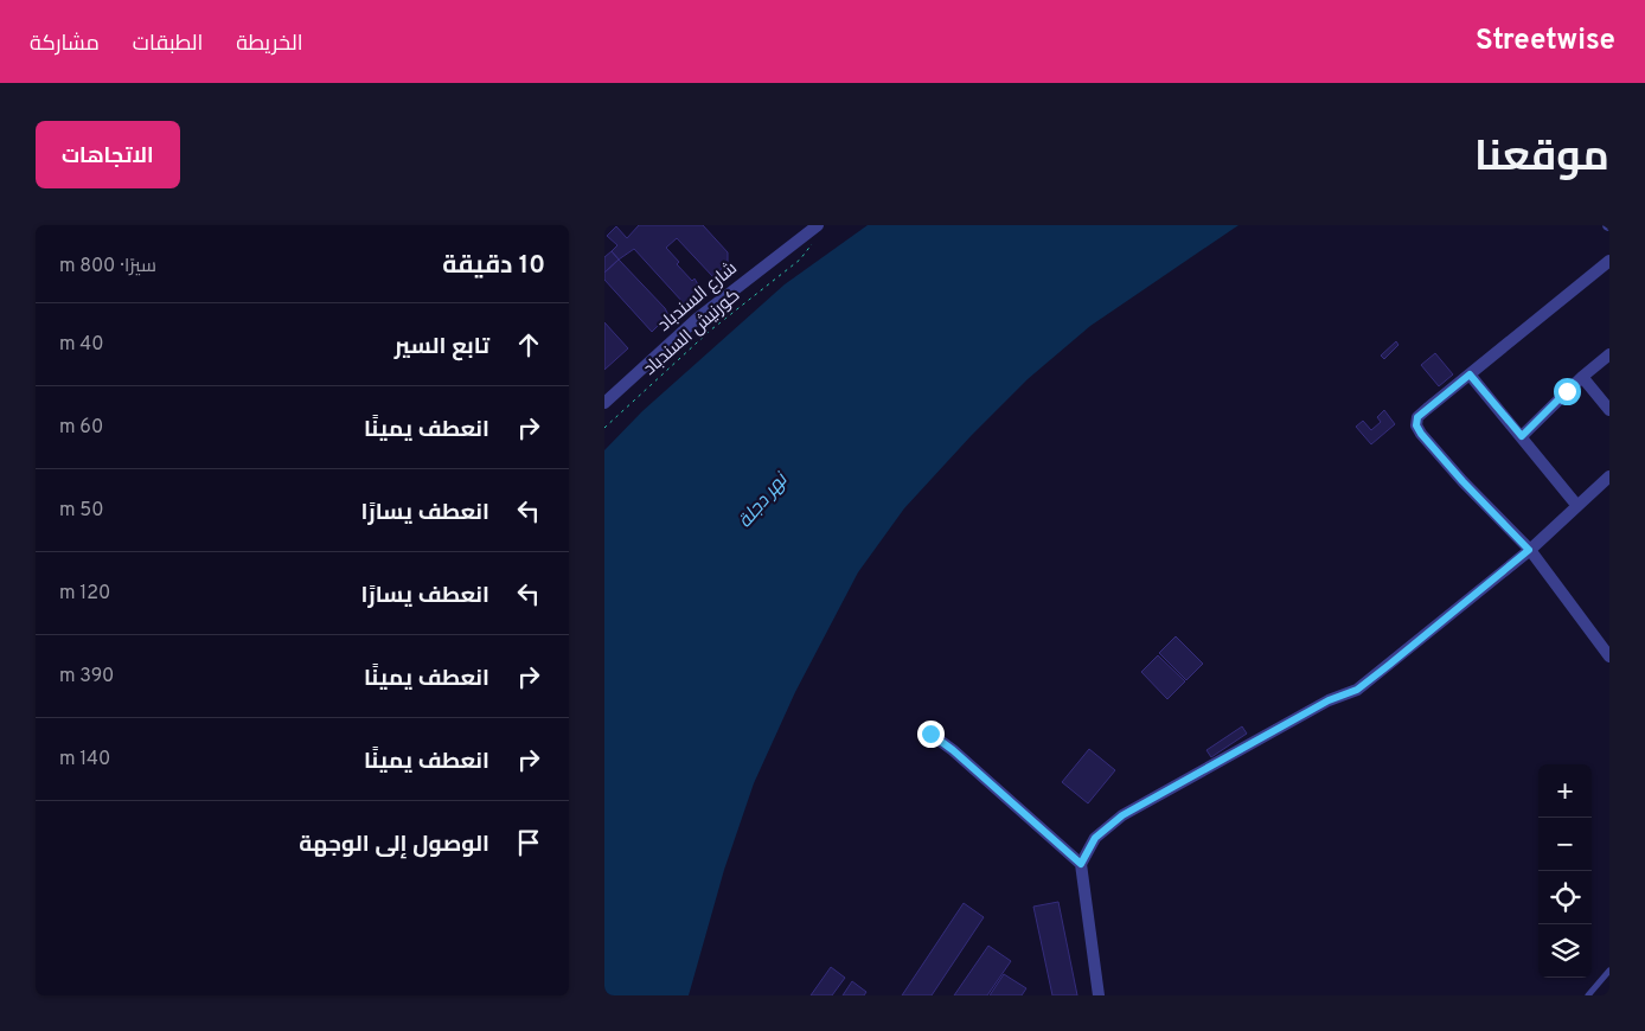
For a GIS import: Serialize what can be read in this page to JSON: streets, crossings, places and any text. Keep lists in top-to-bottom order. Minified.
{"streets":{"street":["شارع السندباد"],"path":["كورنيش السندباد"]},"water":["نهر دجلة"],"page":{"header":"Streetwise","nav":["الخريطة","الطبقات","مشاركة"],"title":"موقعنا","buttons":"الاتجاهات","heading":["10 دقيقة","سيرًا · 800 m"],"list":[["تابع السير","40 m"],["انعطف يمينًا","60 m"],["انعطف يسارًا","50 m"],["انعطف يسارًا","120 m"],["انعطف يمينًا","390 m"],["انعطف يمينًا","140 m"],"الوصول إلى الوجهة"],"map_buttons":["+","−"]}}
